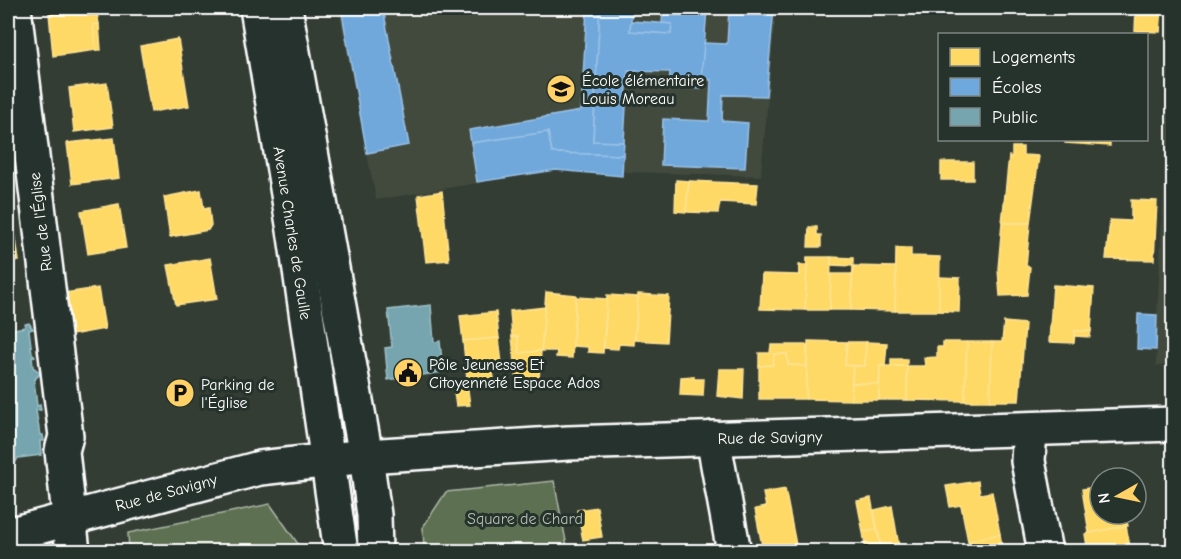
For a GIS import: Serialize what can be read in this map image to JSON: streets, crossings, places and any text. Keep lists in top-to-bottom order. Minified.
{"streets":{"street":["Rue de l'Église","Avenue Charles de Gaulle","Rue de Savigny"]},"crossings":[["Rue de l'Église","Rue de Savigny"],["Avenue Charles de Gaulle","Rue de Savigny"]],"parks":["Square de Chard"],"places":{"school or university":["École élémentaire Louis Moreau"],"public building":["Pôle Jeunesse Et Citoyenneté Espace Ados"],"parking":["Parking de l'Église"]},"legend":["Logements","Écoles","Public"],"north":"left"}
